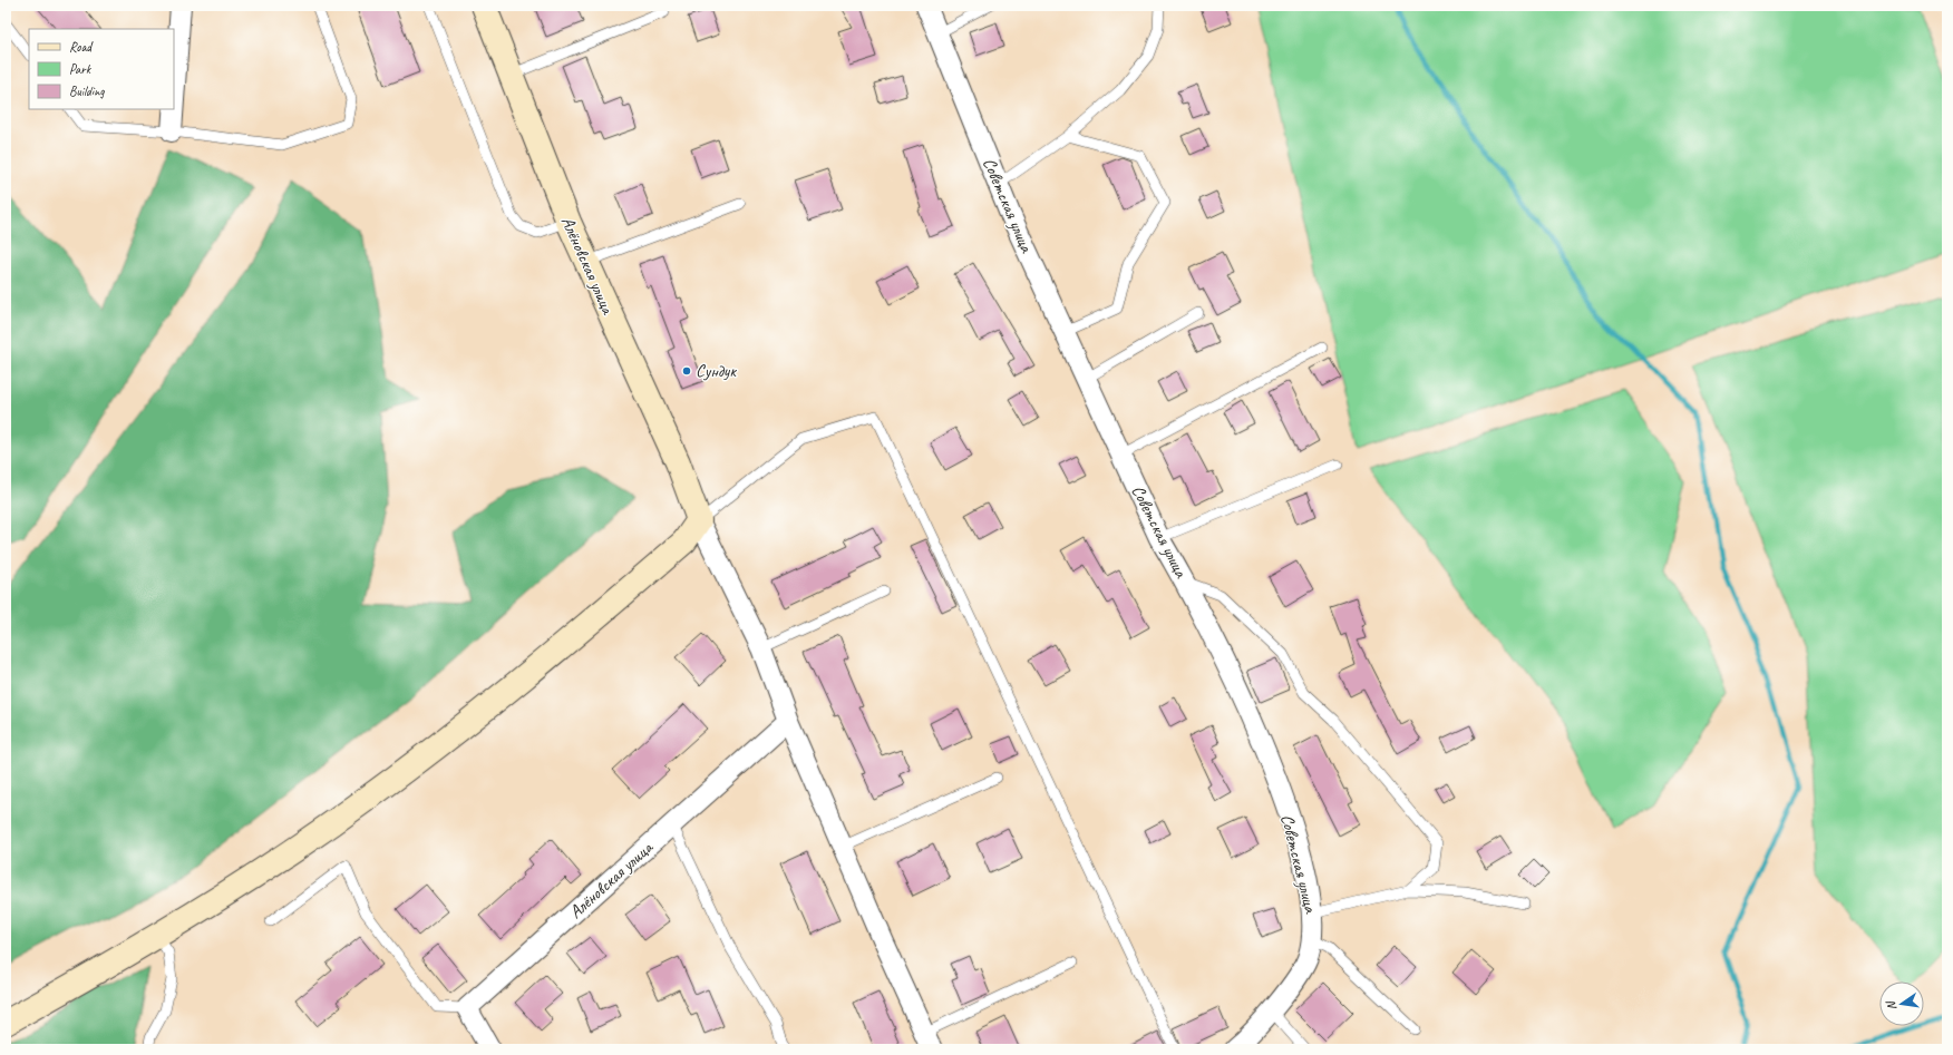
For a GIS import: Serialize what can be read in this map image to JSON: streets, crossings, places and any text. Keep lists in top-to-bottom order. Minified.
{"streets":{"street":["Советская улица","Алёновская улица"]},"places":["Сундук"],"legend":["Road","Park","Building"],"north":"left"}
